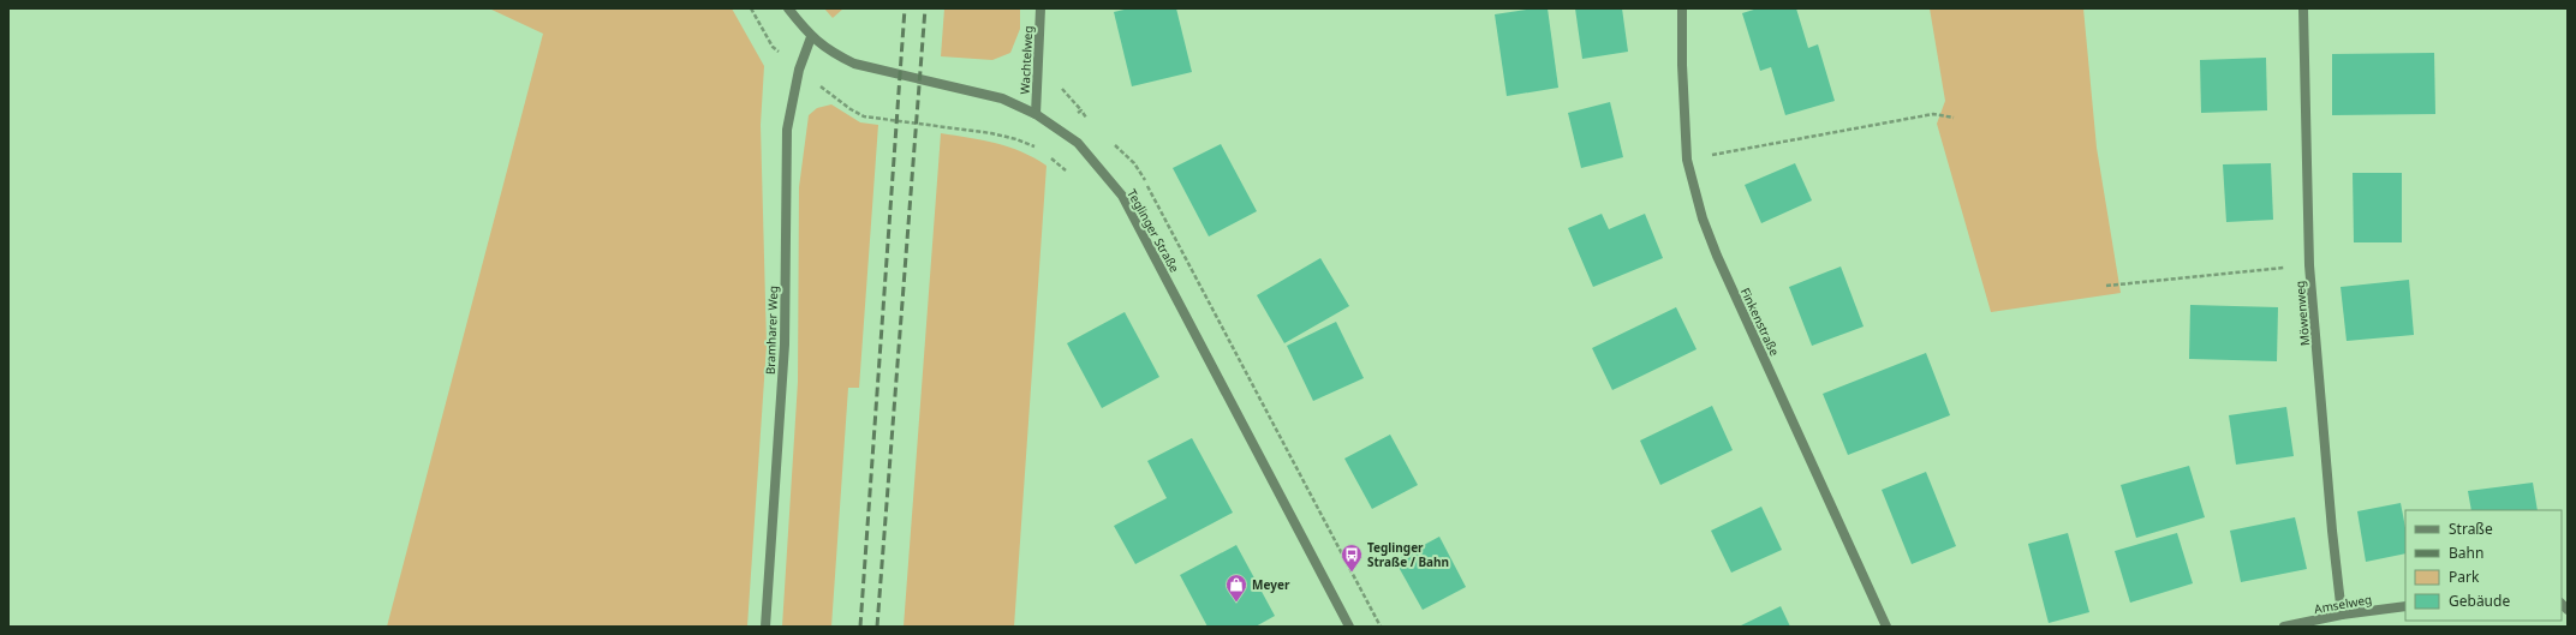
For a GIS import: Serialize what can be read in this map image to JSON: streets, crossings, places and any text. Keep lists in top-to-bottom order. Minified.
{"streets":{"street":["Wachtelweg","Teglinger Straße","Möwenweg","Finkenstraße","Bramharer Weg","Amselweg"]},"crossings":[["Wachtelweg","Teglinger Straße"],["Teglinger Straße","Bramharer Weg"],["Möwenweg","Amselweg"]],"places":{"bus stop":["Teglinger Straße / Bahn"],"shop":["Meyer"]},"legend":["Straße","Bahn","Park","Gebäude"]}
